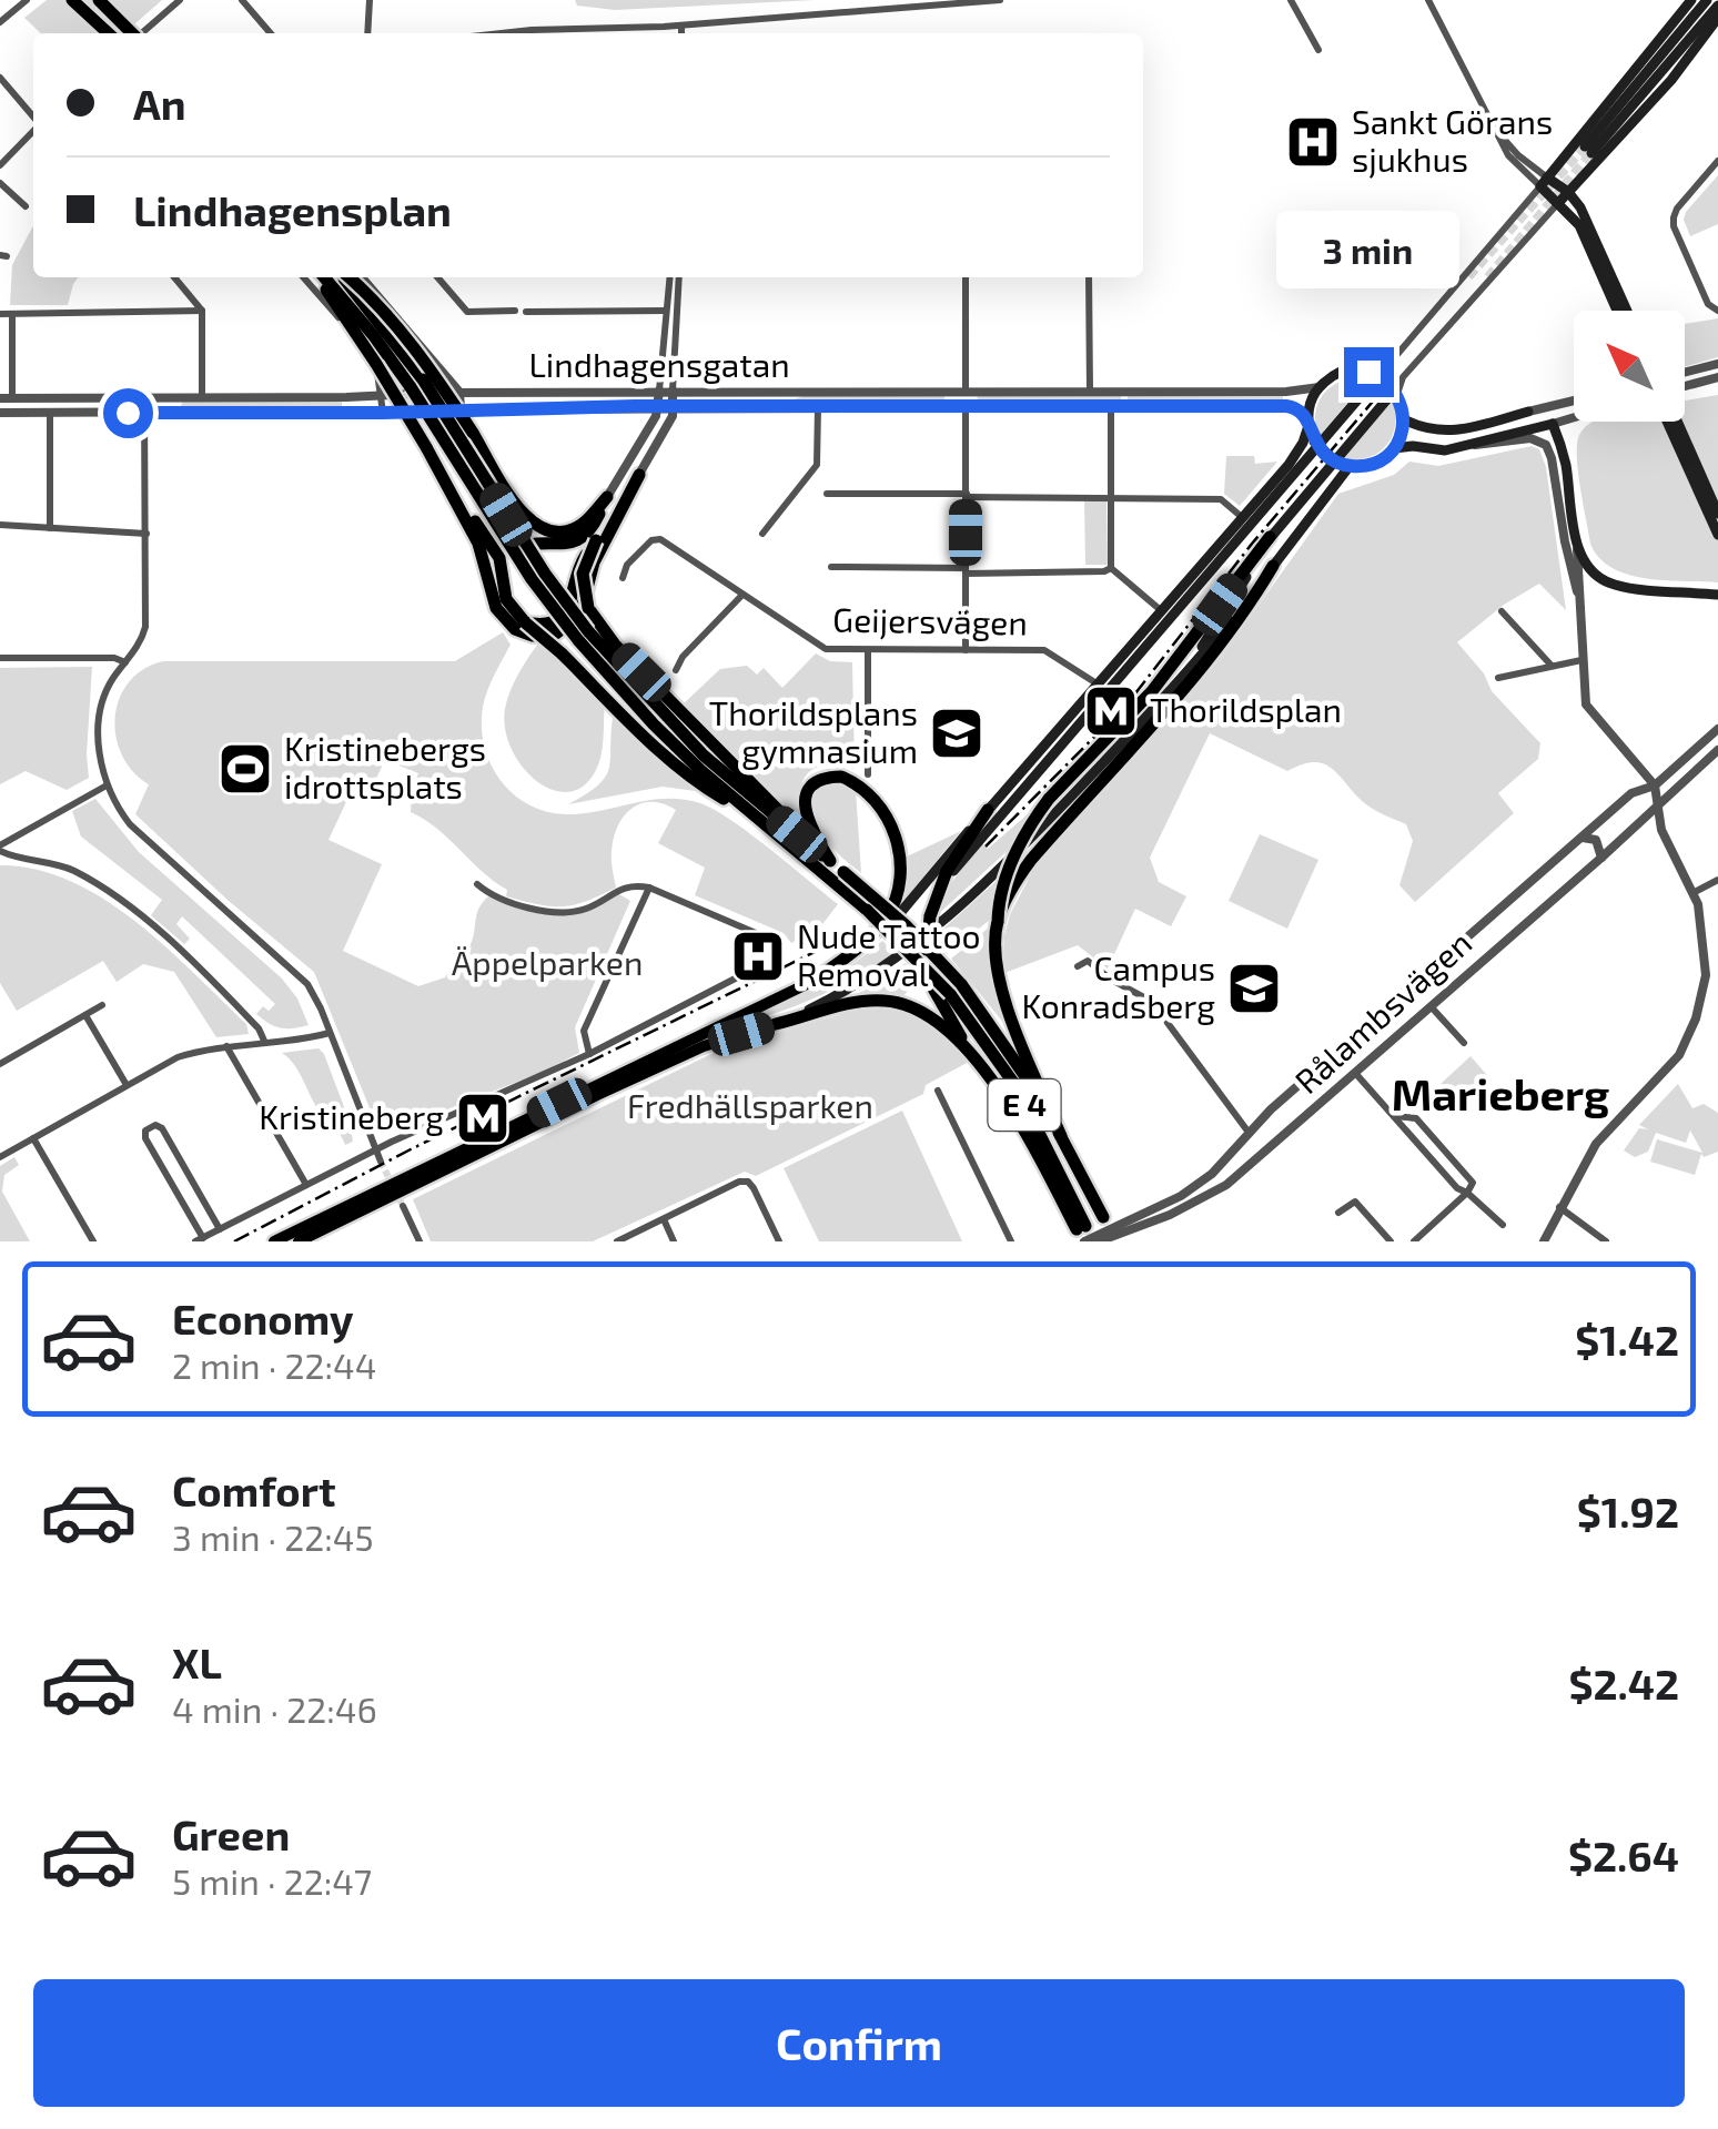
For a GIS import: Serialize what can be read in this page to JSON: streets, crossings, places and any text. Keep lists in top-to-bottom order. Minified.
{"streets":{"highway":["E 4"],"street":["Lindhagensgatan","Geijersvägen","Rålambsvägen"]},"crossings":[["Rålambsvägen","E 4"]],"districts":["Marieberg"],"parks":["Äppelparken","Fredhällsparken"],"places":{"hospital":["Sankt Görans sjukhus","Nude Tattoo Removal"],"metro station":["Thorildsplan","Kristineberg"],"school or university":["Thorildsplans gymnasium","Campus Konradsberg"],"sports":["Kristinebergs idrottsplats"]},"north":"top left","page":{"banner":["An","Lindhagensplan"],"bubble":"3 min","list":[{"name":"Economy","note":"2 min · 22:44","value":"$1.42"},{"name":"Comfort","note":"3 min · 22:45","value":"$1.92"},{"name":"XL","note":"4 min · 22:46","value":"$2.42"},{"name":"Green","note":"5 min · 22:47","value":"$2.64"}],"buttons":"Confirm"}}
